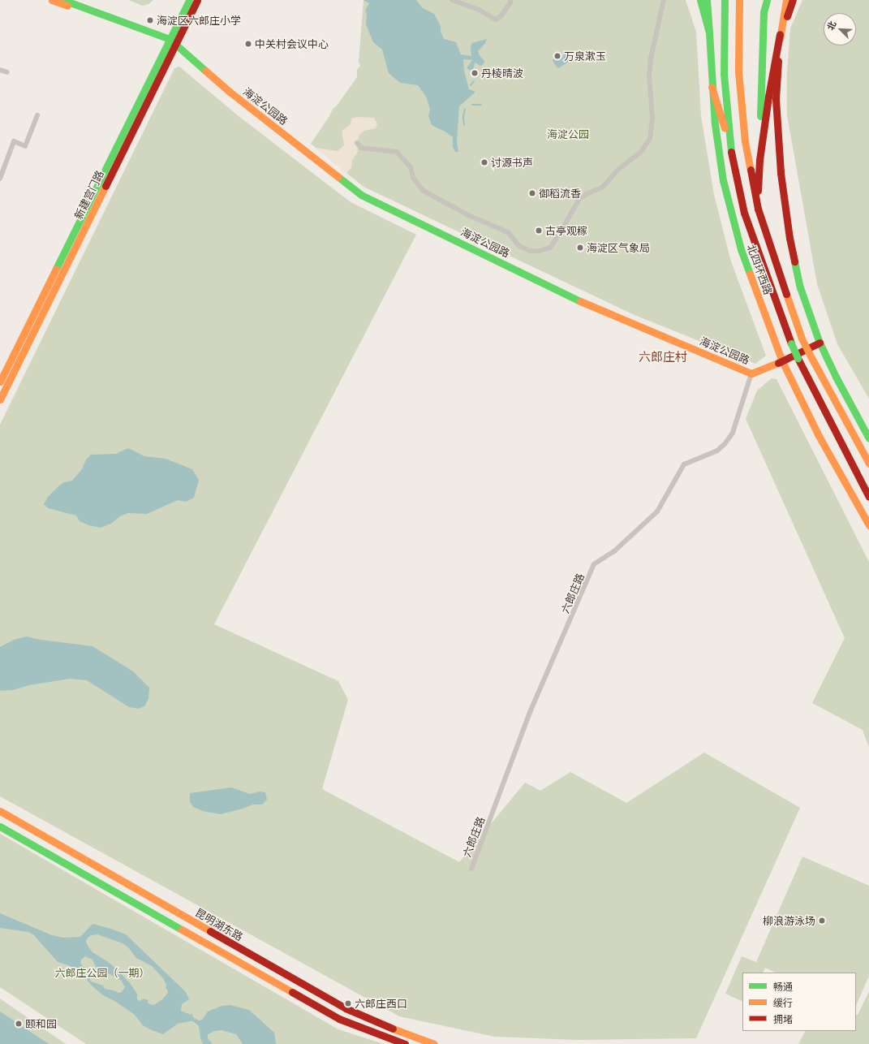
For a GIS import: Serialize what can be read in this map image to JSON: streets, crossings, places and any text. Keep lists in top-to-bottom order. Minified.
{"streets":{"main road":["海淀公园路","新建宫门路","北四环西路","昆明湖东路"],"street":["六郎庄路"]},"crossings":[["海淀公园路","新建宫门路"],["海淀公园路","北四环西路"],["海淀公园路","六郎庄路"]],"districts":["六郎庄村"],"parks":["海淀公园","六郎庄公园（一期）"],"places":["海淀区六郎庄小学","中关村会议中心","万泉漱玉","丹棱晴波","讨源书声","御稻流香","古亭观稼","海淀区气象局","柳浪游泳场","六郎庄西口","颐和园"],"legend":["畅通","缓行","拥堵"],"north":"top left"}
